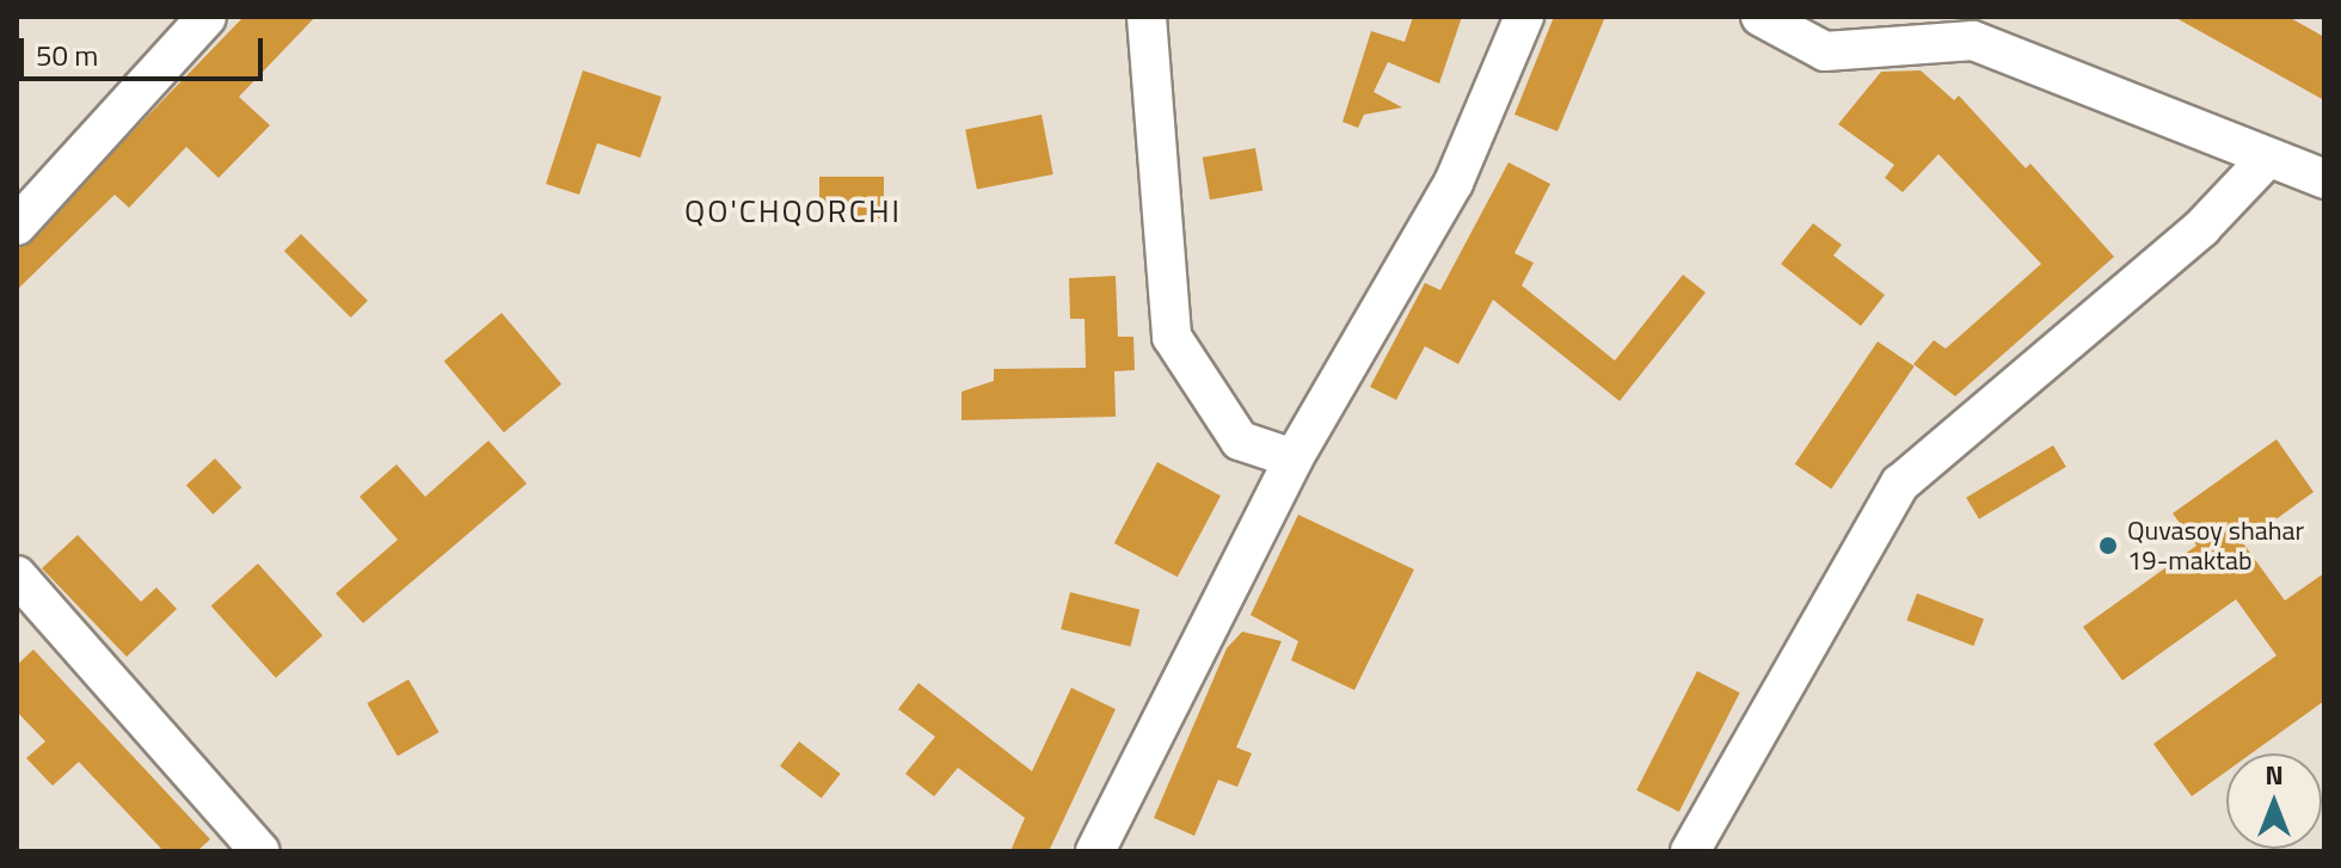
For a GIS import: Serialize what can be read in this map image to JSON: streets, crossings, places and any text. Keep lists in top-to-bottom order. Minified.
{"districts":["QO'CHQORCHI"],"places":["Quvasoy shahar 19-maktab"],"scale_bar":"50 m","north":"top"}
